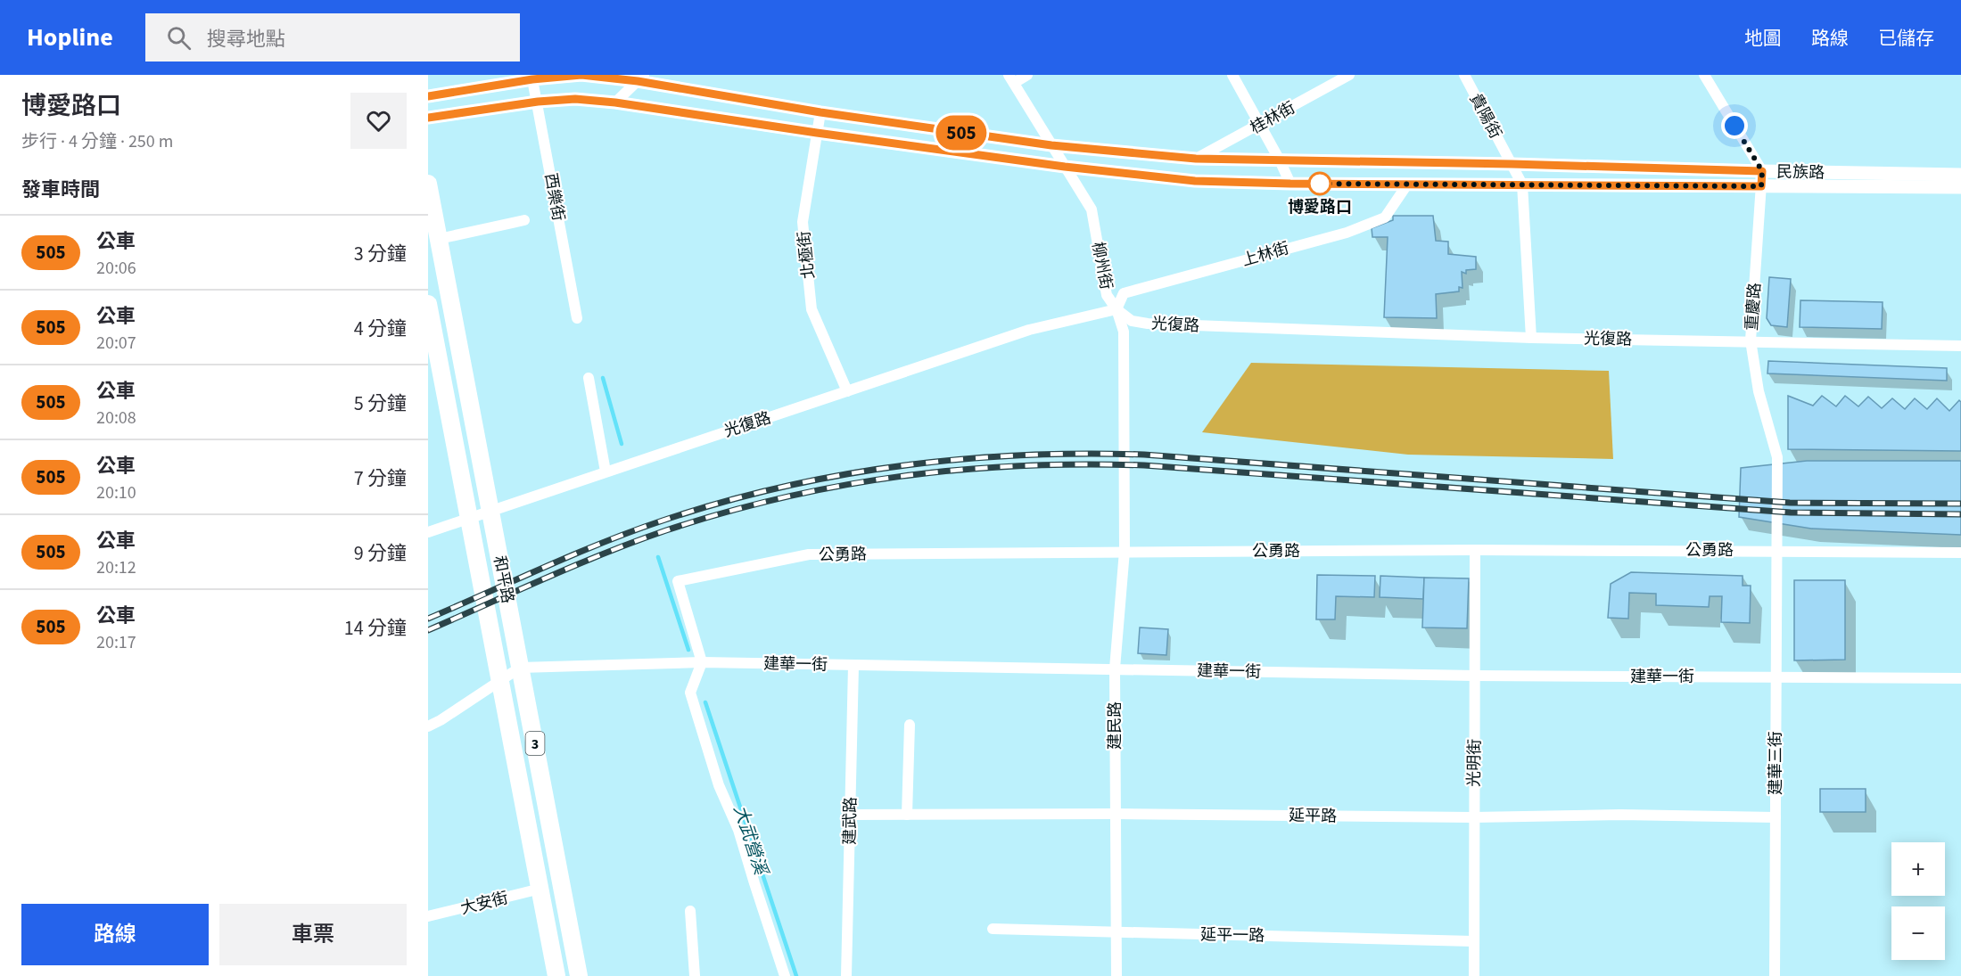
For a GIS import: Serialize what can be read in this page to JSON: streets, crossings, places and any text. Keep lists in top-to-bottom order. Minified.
{"streets":{"main road":["和平路","3"],"street":["貴陽街","桂林街","民族路","西樂街","上林街","北極街","柳州街","重慶路","光復路","公勇路","建華一街","建民路","光明街","建華三街","延平路","建武路","大安街","延平一路"]},"crossings":[["貴陽街","民族路"],["桂林街","民族路"],["民族路","西樂街"],["民族路","上林街"],["民族路","北極街"],["民族路","柳州街"],["民族路","重慶路"],["上林街","柳州街"],["上林街","光復路"],["北極街","光復路"],["柳州街","光復路"],["柳州街","建民路"],["重慶路","光復路"],["重慶路","公勇路"],["重慶路","建華三街"],["光復路","和平路"],["公勇路","建華一街"],["公勇路","建民路"],["公勇路","光明街"],["公勇路","建華三街"],["和平路","建華一街"],["和平路","大安街"],["建華一街","建民路"],["建華一街","光明街"],["建華一街","建華三街"],["建華一街","建武路"],["建民路","延平路"],["建民路","延平一路"],["光明街","延平路"],["光明街","延平一路"],["建華三街","延平路"],["延平路","建武路"]],"water":["大武營溪"],"places":["博愛路口"],"lines":["bus line 505"],"page":{"header":"Hopline","search":"搜尋地點","nav":["地圖","路線","已儲存"],"heading":[["博愛路口","步行 · 4 分鐘 · 250 m"],"發車時間"],"on_map":"505","list":[{"mark":"505","name":"公車","note":"20:06","value":"3 分鐘"},{"mark":"505","name":"公車","note":"20:07","value":"4 分鐘"},{"mark":"505","name":"公車","note":"20:08","value":"5 分鐘"},{"mark":"505","name":"公車","note":"20:10","value":"7 分鐘"},{"mark":"505","name":"公車","note":"20:12","value":"9 分鐘"},{"mark":"505","name":"公車","note":"20:17","value":"14 分鐘"}],"map_buttons":["+","−"],"buttons":["路線","車票"]}}
